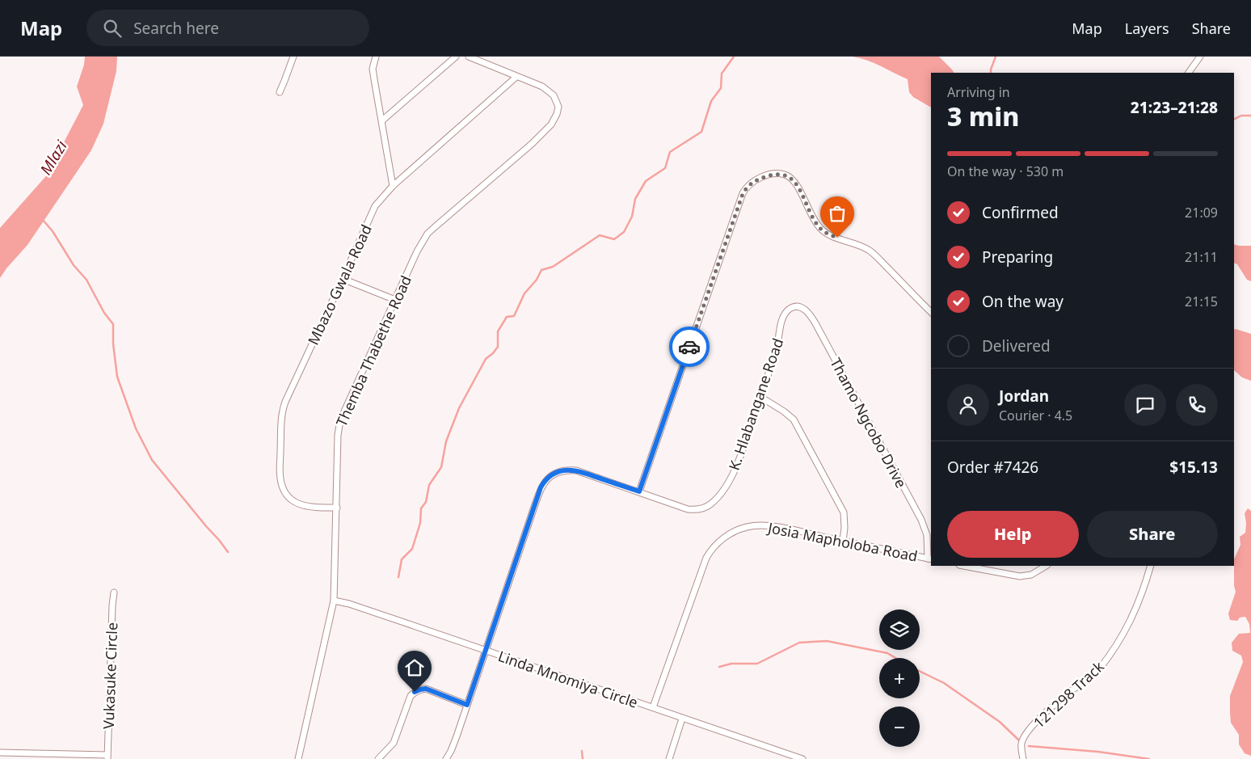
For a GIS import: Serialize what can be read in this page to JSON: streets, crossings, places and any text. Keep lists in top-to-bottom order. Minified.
{"streets":{"street":["Mbazo Gwala Road","Themba Thabethe Road","K. Hlabangane Road","Thamo Ngcobo Drive","Josia Mapholoba Road","Vukasuke Circle","Linda Mnomiya Circle","121298 Track"]},"crossings":[["Mbazo Gwala Road","Themba Thabethe Road"],["Themba Thabethe Road","Linda Mnomiya Circle"],["K. Hlabangane Road","Thamo Ngcobo Drive"],["K. Hlabangane Road","Linda Mnomiya Circle"],["Thamo Ngcobo Drive","Josia Mapholoba Road"],["Josia Mapholoba Road","Linda Mnomiya Circle"]],"water":["Mlazi"],"page":{"header":"Map","search":"Search here","nav":["Map","Layers","Share"],"heading":["3 min","Arriving in","21:23–21:28"],"panel":["Jordan","Courier · 4.5","Order #7426","$15.13"],"bar":"On the way · 530 m","list":[["Confirmed","21:09"],["Preparing","21:11"],["On the way","21:15"],"Delivered"],"buttons":["Help","Share"],"map_buttons":["+","−"]}}
